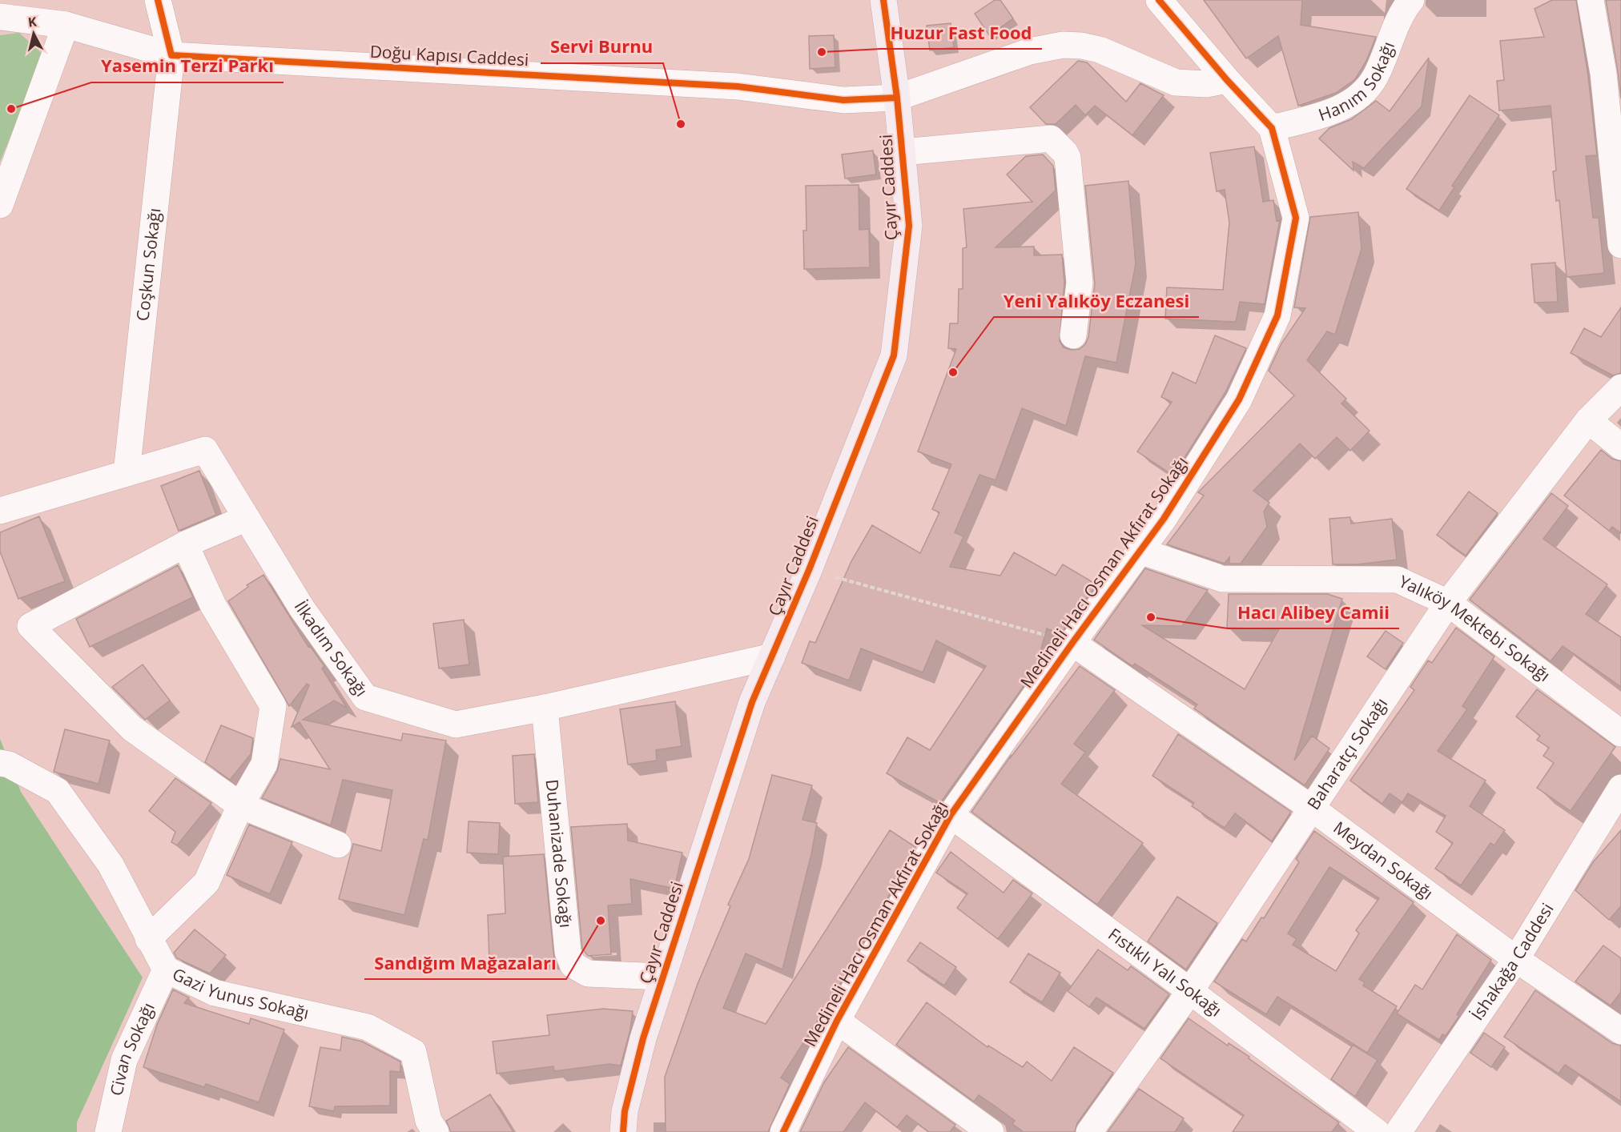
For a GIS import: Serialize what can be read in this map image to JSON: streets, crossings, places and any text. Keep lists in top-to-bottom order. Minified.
{"streets":{"main road":["Çayır Caddesi"],"street":["Doğu Kapısı Caddesi","Hanım Sokağı","Coşkun Sokağı","Medineli Hacı Osman Akfırat Sokağı","Yalıköy Mektebi Sokağı","İlkadım Sokağı","Baharatçı Sokağı","Duhanizade Sokağı","Meydan Sokağı","İshakağa Caddesi","Fıstıklı Yalı Sokağı","Gazi Yunus Sokağı","Civan Sokağı"]},"crossings":[["Doğu Kapısı Caddesi","Çayır Caddesi"],["Doğu Kapısı Caddesi","Coşkun Sokağı"],["Hanım Sokağı","Medineli Hacı Osman Akfırat Sokağı"],["Çayır Caddesi","İlkadım Sokağı"],["Çayır Caddesi","Duhanizade Sokağı"],["Coşkun Sokağı","İlkadım Sokağı"],["Medineli Hacı Osman Akfırat Sokağı","Yalıköy Mektebi Sokağı"],["Medineli Hacı Osman Akfırat Sokağı","Meydan Sokağı"],["Medineli Hacı Osman Akfırat Sokağı","Fıstıklı Yalı Sokağı"],["Yalıköy Mektebi Sokağı","Baharatçı Sokağı"],["İlkadım Sokağı","Duhanizade Sokağı"],["Baharatçı Sokağı","Meydan Sokağı"],["Baharatçı Sokağı","Fıstıklı Yalı Sokağı"],["Meydan Sokağı","İshakağa Caddesi"],["Gazi Yunus Sokağı","Civan Sokağı"]],"places":["Huzur Fast Food","Yasemin Terzi Parkı","Servi Burnu","Yeni Yalıköy Eczanesi","Hacı Alibey Camii","Sandığım Mağazaları"],"north":"top"}
